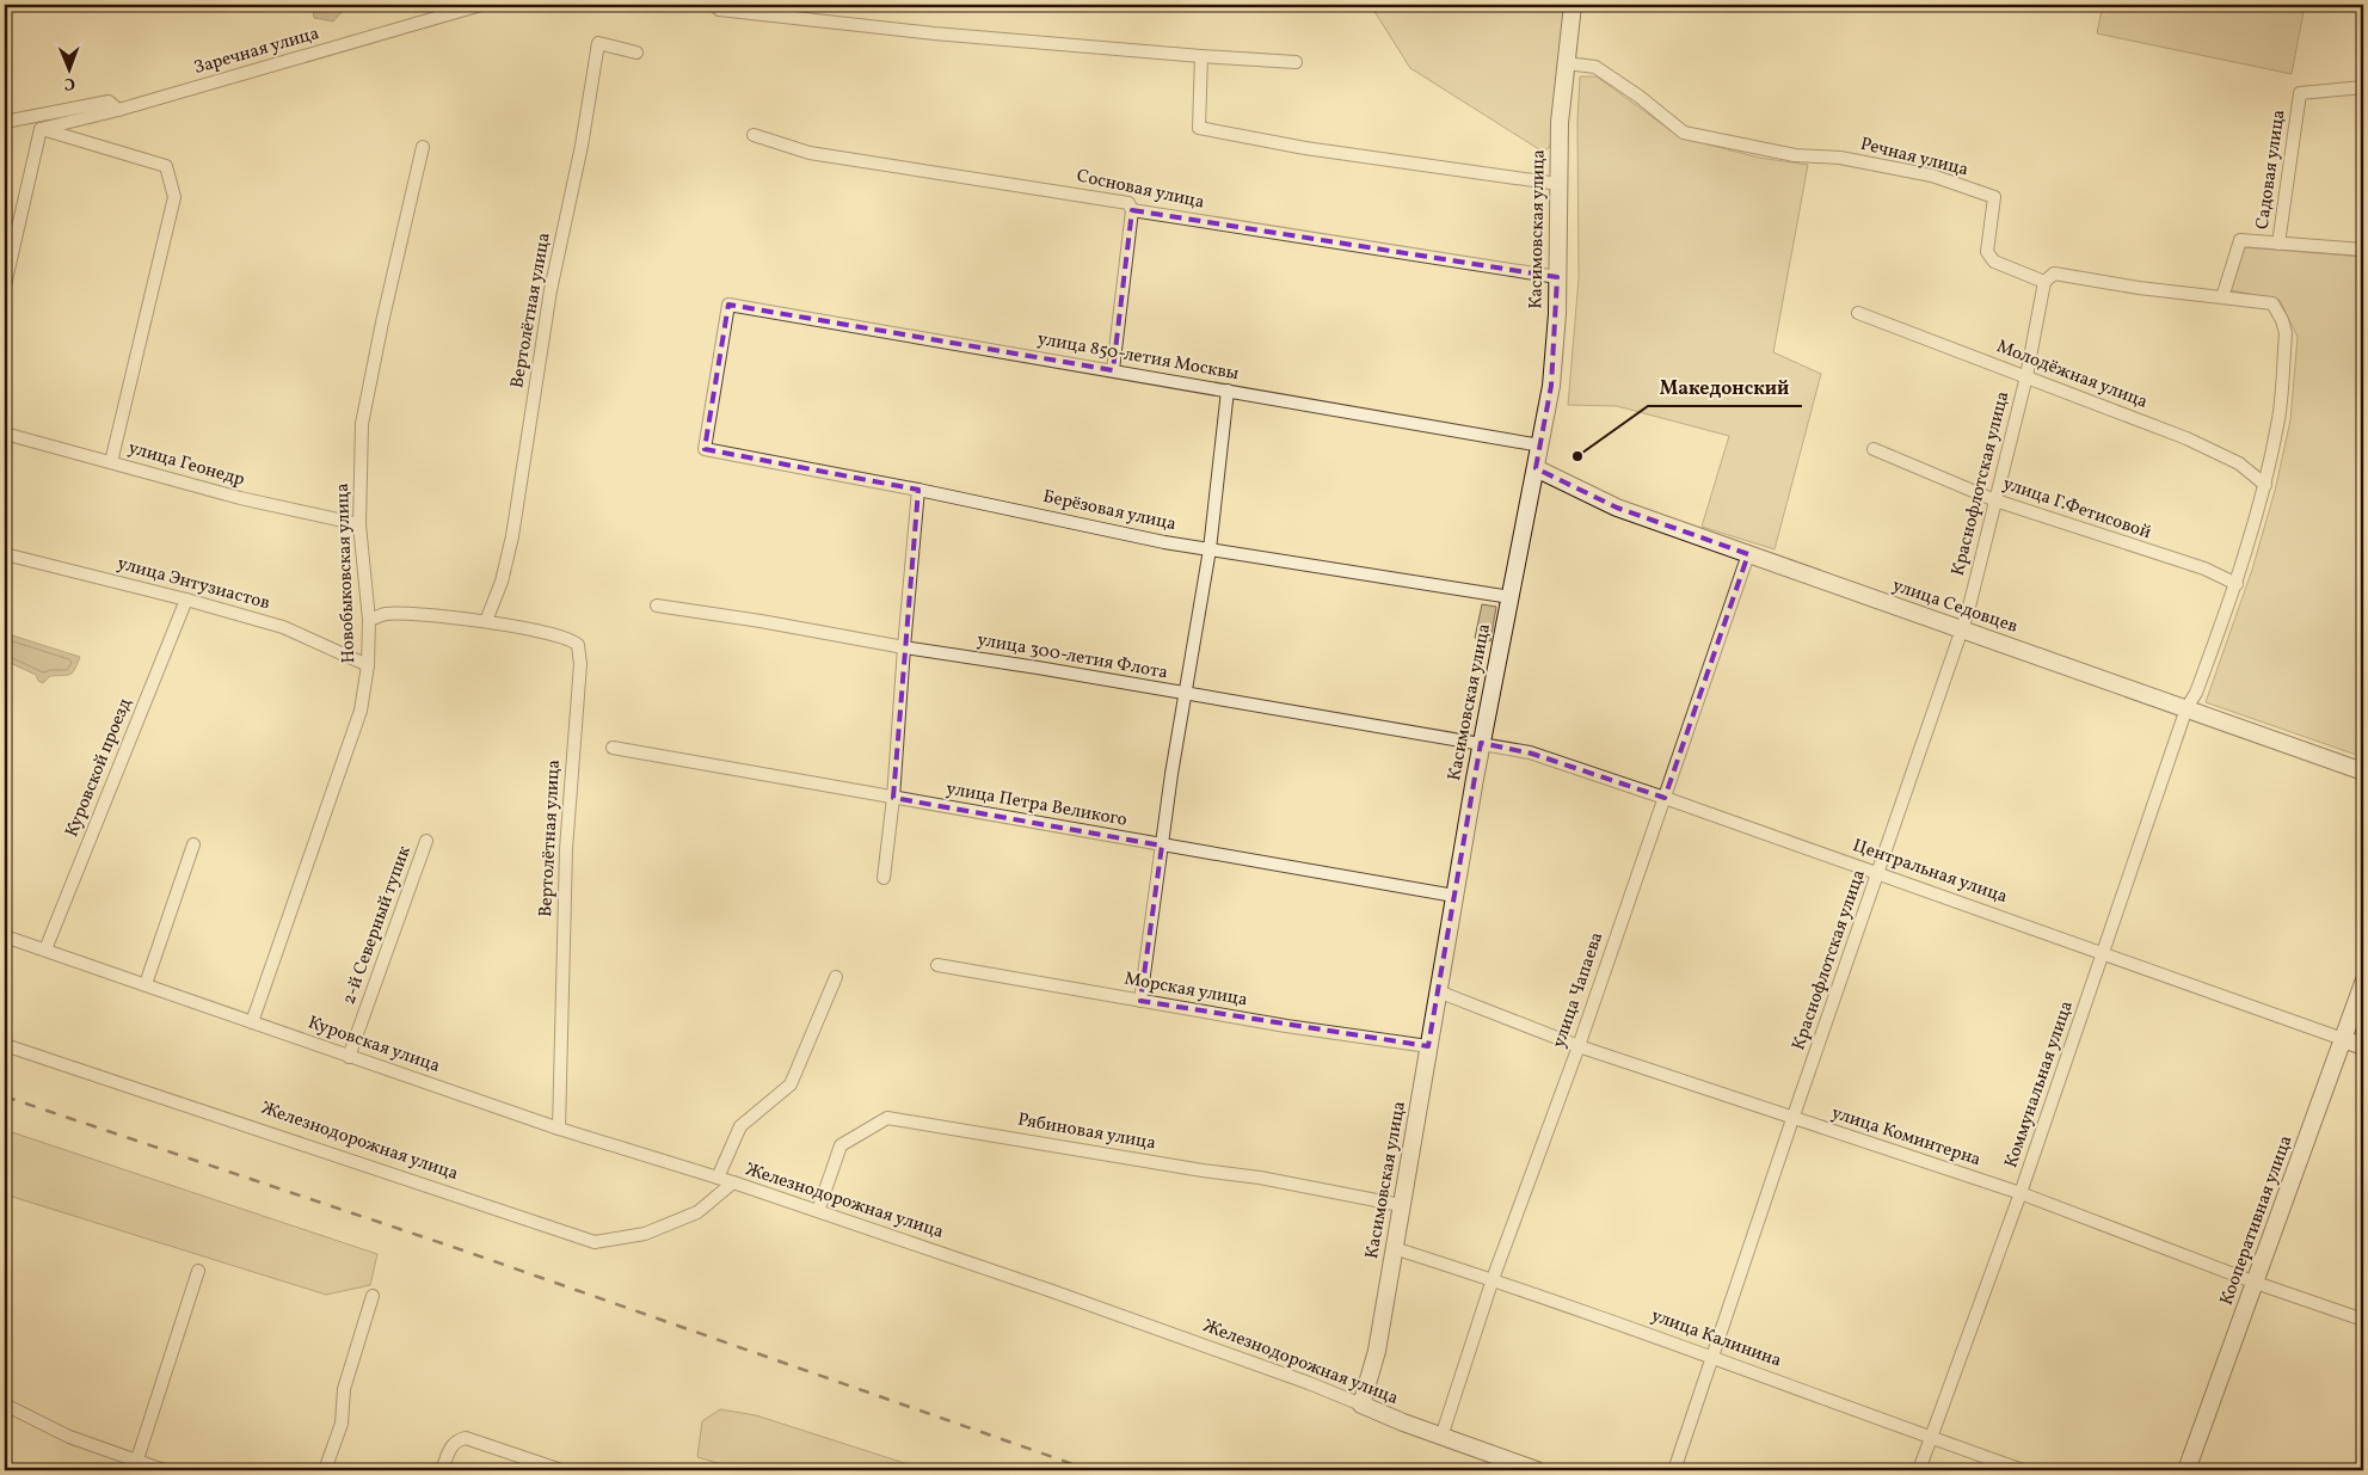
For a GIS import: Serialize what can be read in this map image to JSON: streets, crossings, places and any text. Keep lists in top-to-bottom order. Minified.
{"streets":{"main road":["Касимовская улица","улица Седовцев","Центральная улица","Железнодорожная улица","Кооперативная улица"],"street":["Заречная улица","Речная улица","Садовая улица","Сосновая улица","Вертолётная улица","улица 850-летия Москвы","Молодёжная улица","улица Геонедр","Краснофлотская улица","улица Г.Фетисовой","Берёзовая улица","Новобыковская улица","улица Энтузиастов","улица 300-летия Флота","Куровской проезд","улица Петра Великого","2-й Северный тупик","Морская улица","улица Чапаева","Куровская улица","Коммунальная улица","Рябиновая улица","улица Коминтерна","улица Калинина"]},"crossings":[["Речная улица","Касимовская улица"],["Речная улица","Краснофлотская улица"],["Сосновая улица","Касимовская улица"],["Касимовская улица","улица 850-летия Москвы"],["Касимовская улица","Берёзовая улица"],["Касимовская улица","улица Седовцев"],["Касимовская улица","улица 300-летия Флота"],["Касимовская улица","улица Петра Великого"],["Касимовская улица","Центральная улица"],["Касимовская улица","Морская улица"],["Касимовская улица","Рябиновая улица"],["Касимовская улица","улица Коминтерна"],["Касимовская улица","Железнодорожная улица"],["Касимовская улица","улица Калинина"],["Вертолётная улица","Новобыковская улица"],["Вертолётная улица","Куровская улица"],["улица 850-летия Москвы","Берёзовая улица"],["Молодёжная улица","Краснофлотская улица"],["Молодёжная улица","Коммунальная улица"],["улица Геонедр","Новобыковская улица"],["Краснофлотская улица","улица Г.Фетисовой"],["Краснофлотская улица","улица Седовцев"],["Краснофлотская улица","Центральная улица"],["Краснофлотская улица","улица Коминтерна"],["Краснофлотская улица","улица Калинина"],["улица Г.Фетисовой","Коммунальная улица"],["Новобыковская улица","улица Энтузиастов"],["Новобыковская улица","Куровская улица"],["улица Энтузиастов","Куровской проезд"],["улица Седовцев","улица Чапаева"],["улица Седовцев","Коммунальная улица"],["улица 300-летия Флота","Центральная улица"],["Куровской проезд","Куровская улица"],["Центральная улица","улица Чапаева"],["Центральная улица","Коммунальная улица"],["Центральная улица","Кооперативная улица"],["2-й Северный тупик","Куровская улица"],["улица Чапаева","улица Коминтерна"],["улица Чапаева","Железнодорожная улица"],["улица Чапаева","улица Калинина"],["Куровская улица","Железнодорожная улица"],["Коммунальная улица","улица Коминтерна"],["Коммунальная улица","улица Калинина"],["Рябиновая улица","Железнодорожная улица"],["улица Коминтерна","Кооперативная улица"]],"places":["Македонский"],"north":"bottom"}
